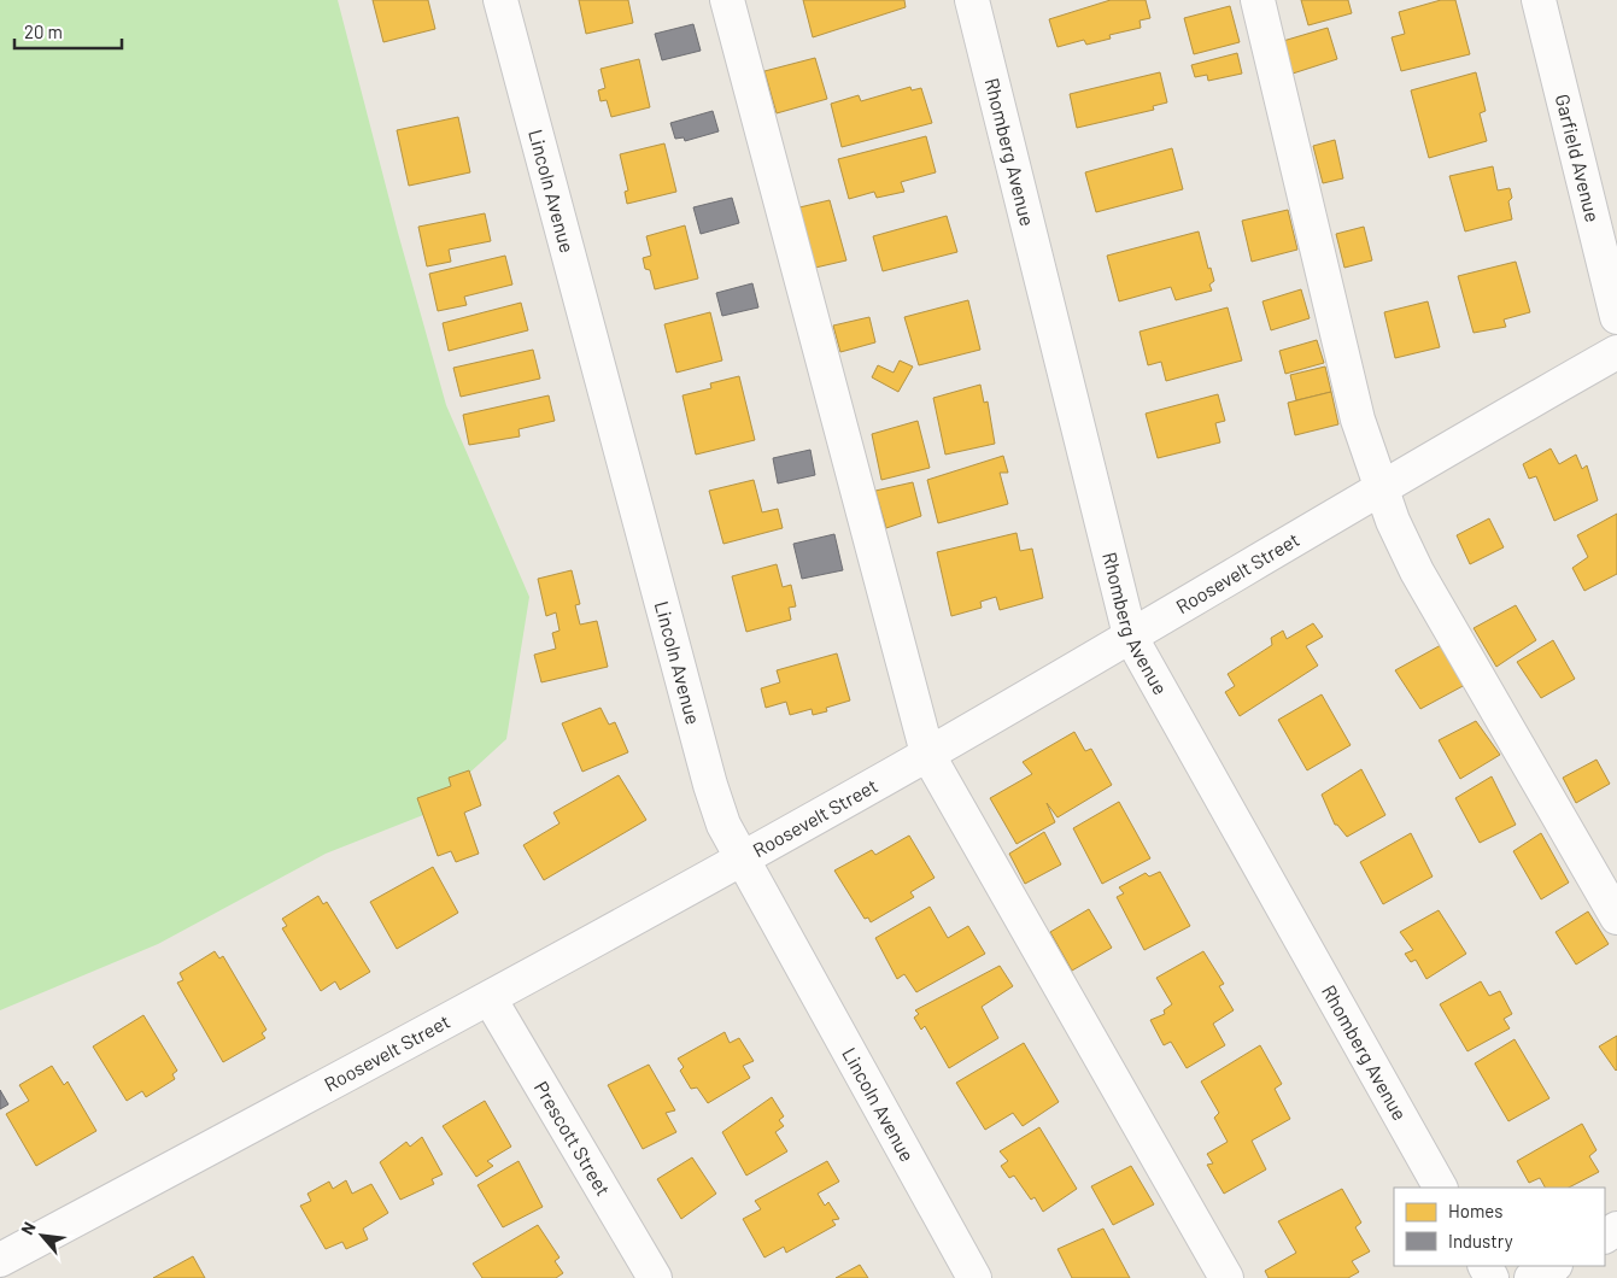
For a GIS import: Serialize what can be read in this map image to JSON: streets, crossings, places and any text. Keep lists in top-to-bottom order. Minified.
{"streets":{"street":["Rhomberg Avenue","Garfield Avenue","Lincoln Avenue","Roosevelt Street","Prescott Street"]},"crossings":[["Rhomberg Avenue","Roosevelt Street"],["Lincoln Avenue","Roosevelt Street"],["Roosevelt Street","Prescott Street"]],"legend":["Homes","Industry"],"scale_bar":"20 m","north":"top left"}
